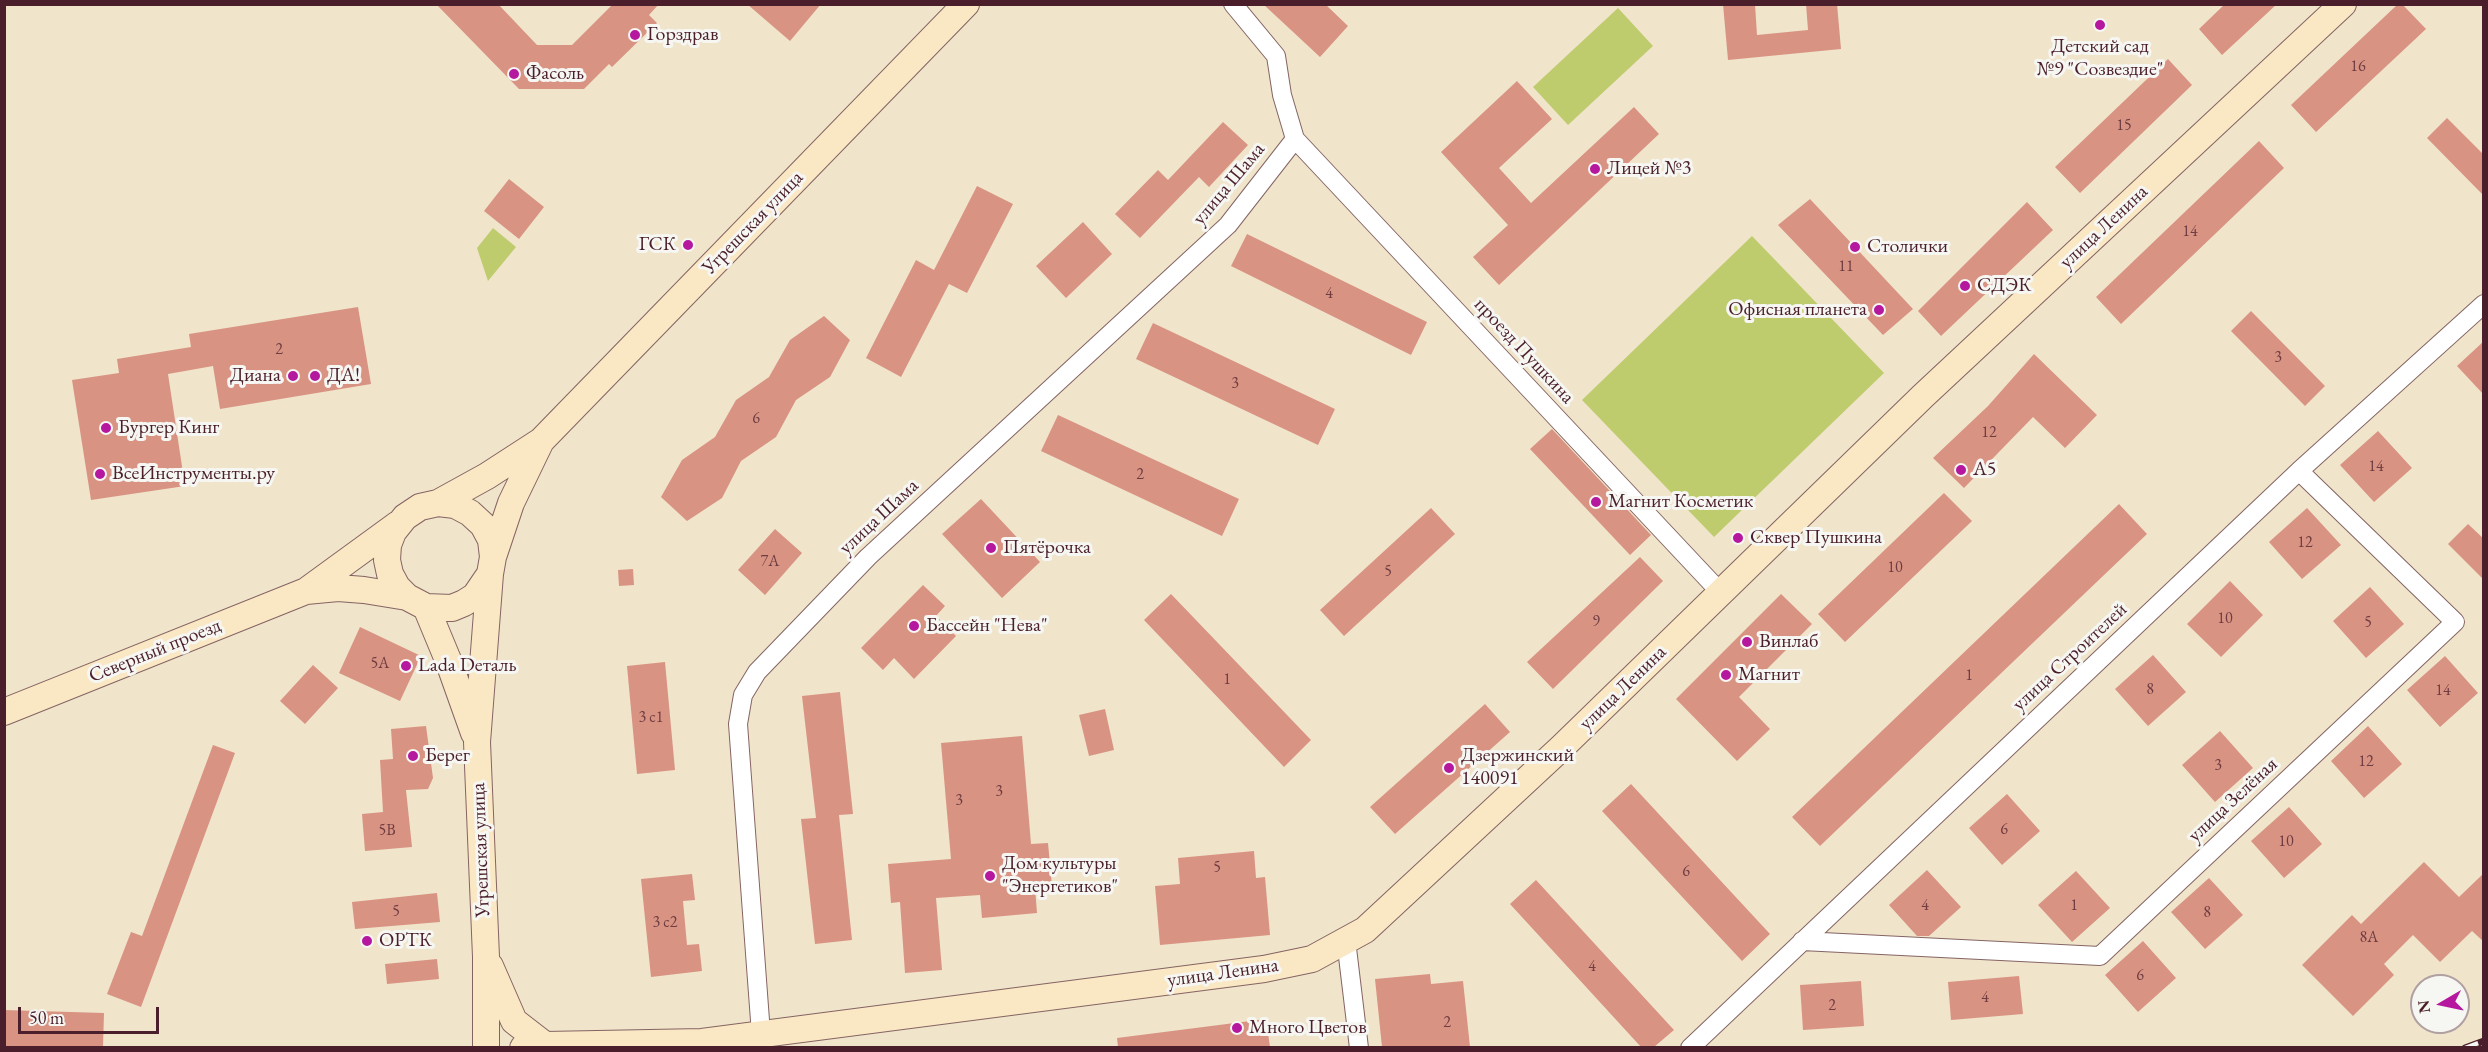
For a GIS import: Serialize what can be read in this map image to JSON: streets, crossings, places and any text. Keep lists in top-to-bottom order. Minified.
{"streets":{"street":["улица Шама","Угрешская улица","улица Ленина","проезд Пушкина","Северный проезд","улица Строителей","улица Зелёная"]},"crossings":[["улица Шама","улица Ленина"],["улица Шама","проезд Пушкина"],["Угрешская улица","улица Ленина"],["Угрешская улица","Северный проезд"],["улица Ленина","проезд Пушкина"],["улица Строителей","улица Зелёная"]],"places":["Детский сад №9 \"Созвездие\"","Горздрав","Фасоль","Лицей №3","ГСК","Столички","СДЭК","Офисная планета","Диана","ДА!","Бургер Кинг","А5","ВсеИнструменты.ру","Магнит Косметик","Сквер Пушкина","Пятёрочка","Бассейн \"Нева\"","Винлаб","Lada Dеталь","Магнит","Берег","Дзержинский 140091","Дом культуры \"Энергетиков\"","ОРТК","Много Цветов"],"house_numbers":["16","15","14","11","4","2","3","3","6","12","14","2","12","7А","10","5","10","9","5","5А","1","1","8","14","3 с1","12","3","3","3","6","5В","10","5","6","4","1","5","8","3 с2","8А","4","6","4","2","2"],"scale_bar":"50 m","north":"left"}
